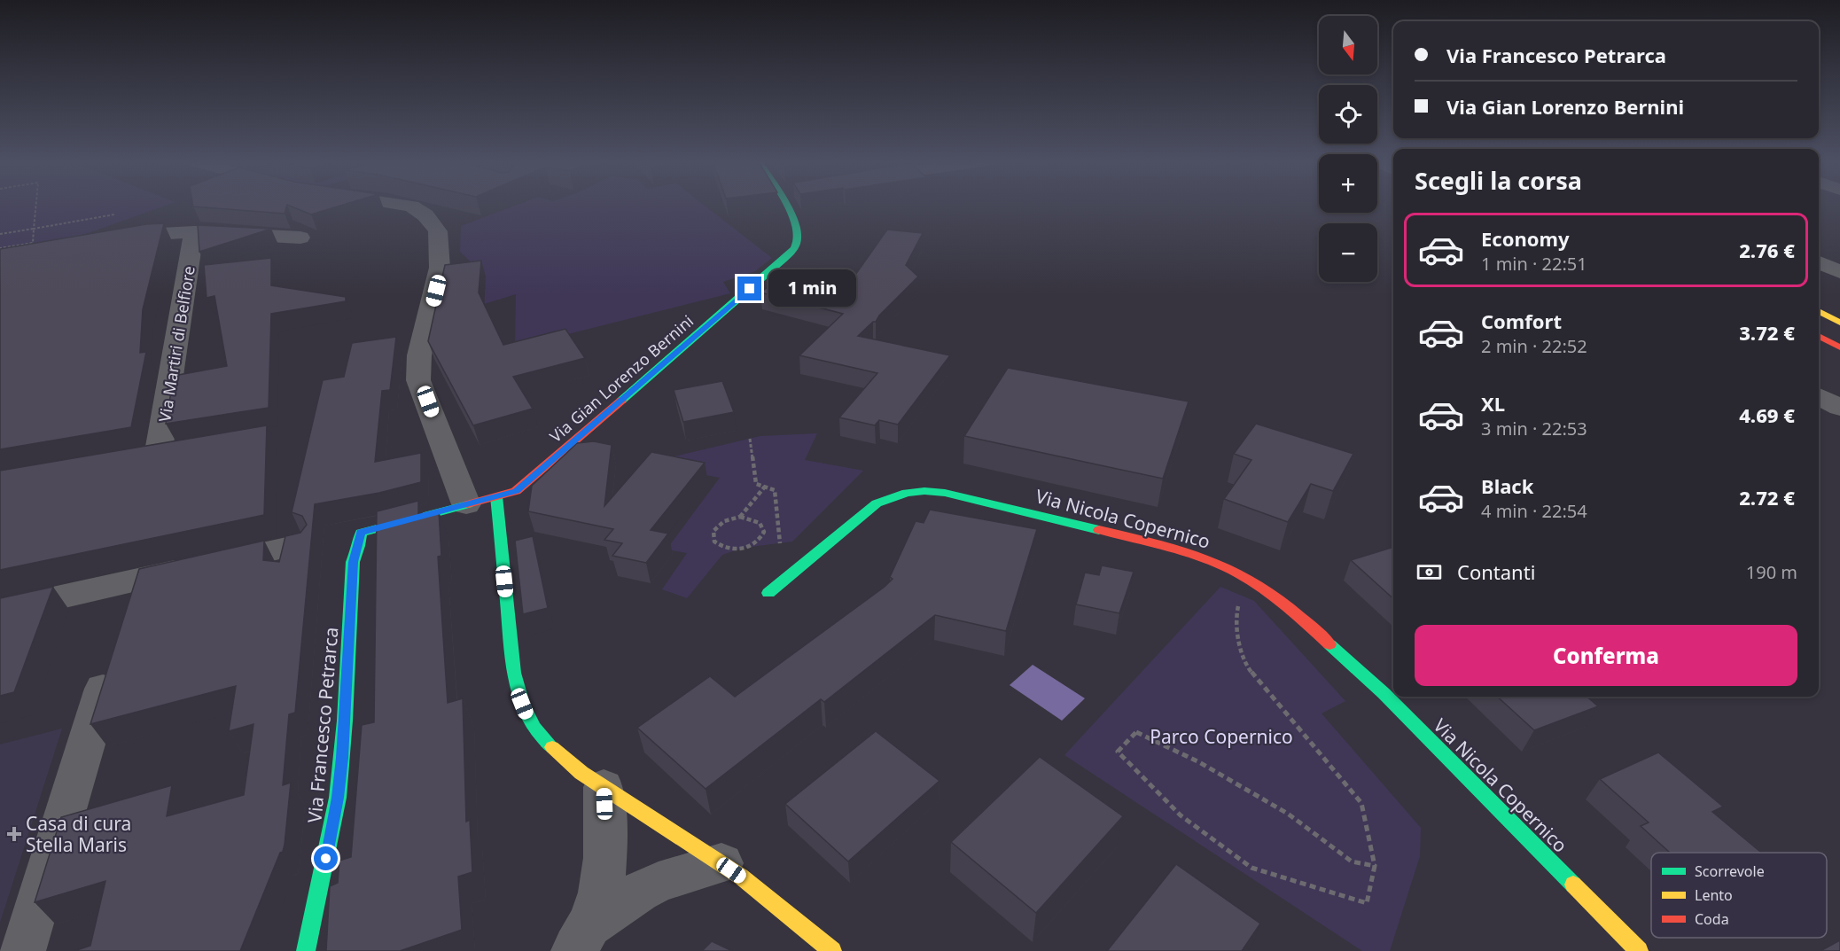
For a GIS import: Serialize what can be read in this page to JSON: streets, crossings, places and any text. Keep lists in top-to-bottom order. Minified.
{"streets":{"main road":["Via Gian Lorenzo Bernini","Via Nicola Copernico","Via Francesco Petrarca"],"street":["Via Martiri di Belfiore"]},"crossings":[["Via Gian Lorenzo Bernini","Via Francesco Petrarca"]],"parks":["Parco Copernico"],"places":{"health":["Casa di cura Stella Maris"]},"legend":["Scorrevole","Lento","Coda"],"north":"bottom","page":{"map_buttons":["+","−"],"banner":["Via Francesco Petrarca","Via Gian Lorenzo Bernini"],"heading":"Scegli la corsa","list":[{"name":"Economy","note":"1 min · 22:51","value":"2.76 €"},{"name":"Comfort","note":"2 min · 22:52","value":"3.72 €"},{"name":"XL","note":"3 min · 22:53","value":"4.69 €"},{"name":"Black","note":"4 min · 22:54","value":"2.72 €"}],"bubble":"1 min","pay":["Contanti","190 m"],"buttons":"Conferma"}}
